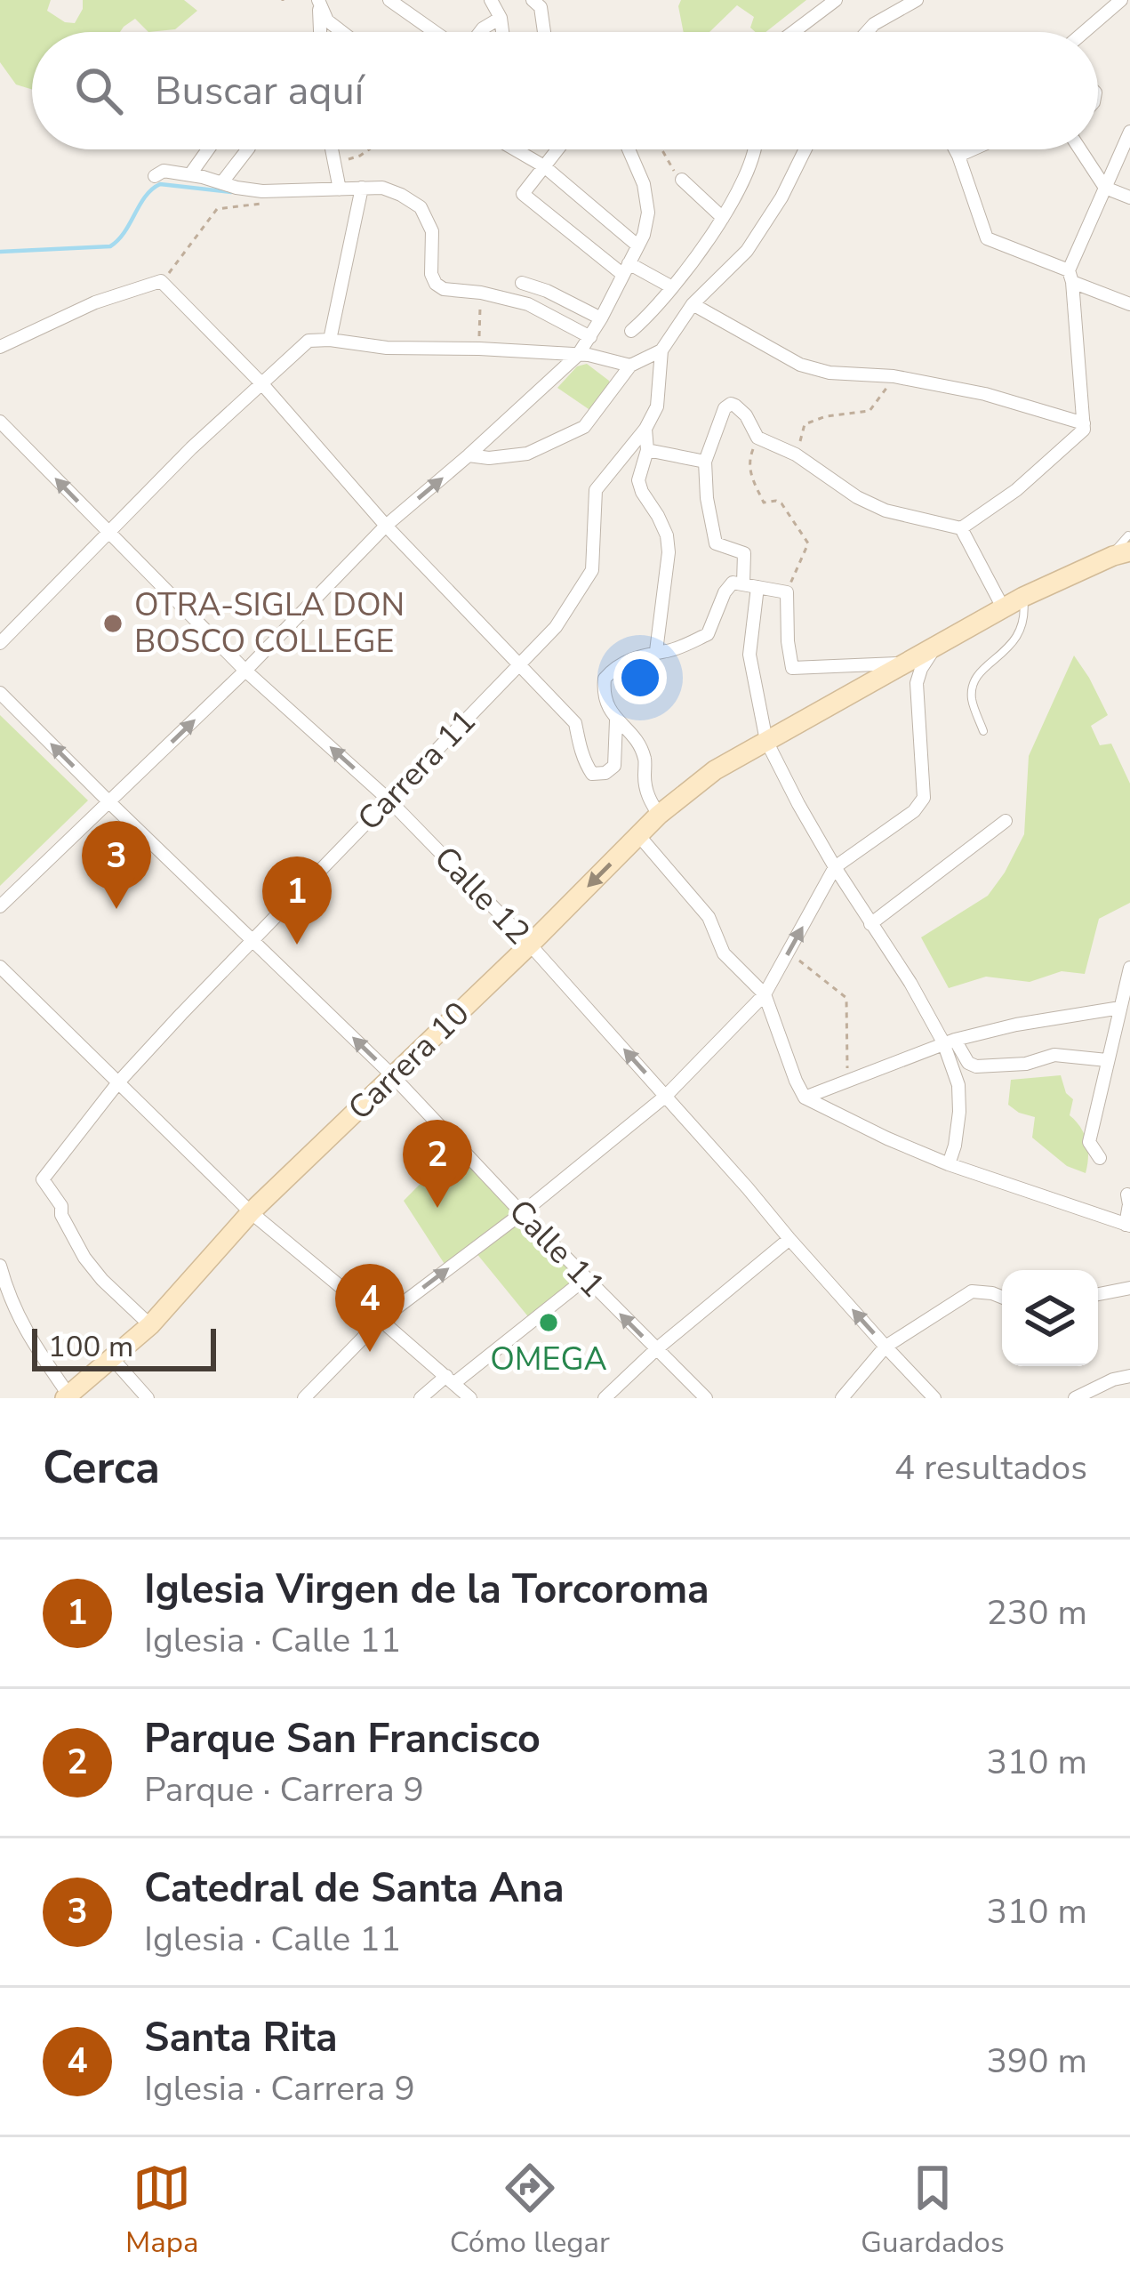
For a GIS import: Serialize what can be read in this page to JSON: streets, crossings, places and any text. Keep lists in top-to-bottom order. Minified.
{"streets":{"street":["Carrera 11","Calle 12","Carrera 10","Calle 11"]},"crossings":[["Carrera 11","Calle 12"],["Carrera 11","Carrera 10"],["Carrera 11","Calle 11"],["Calle 12","Carrera 10"],["Carrera 10","Calle 11"]],"one_way":["Calle 12","Calle 11"],"places":["OTRA-SIGLA DON BOSCO COLLEGE","OMEGA"],"scale_bar":"100 m","page":{"search":"Buscar aquí","pins":["3","1","2","4"],"scale":"100 m","heading":["Cerca","4 resultados"],"list":[{"mark":"1","name":"Iglesia Virgen de la Torcoroma","note":"Iglesia · Calle 11","value":"230 m"},{"mark":"2","name":"Parque San Francisco","note":"Parque · Carrera 9","value":"310 m"},{"mark":"3","name":"Catedral de Santa Ana","note":"Iglesia · Calle 11","value":"310 m"},{"mark":"4","name":"Santa Rita","note":"Iglesia · Carrera 9","value":"390 m"}],"nav":["Mapa","Cómo llegar","Guardados"]}}
